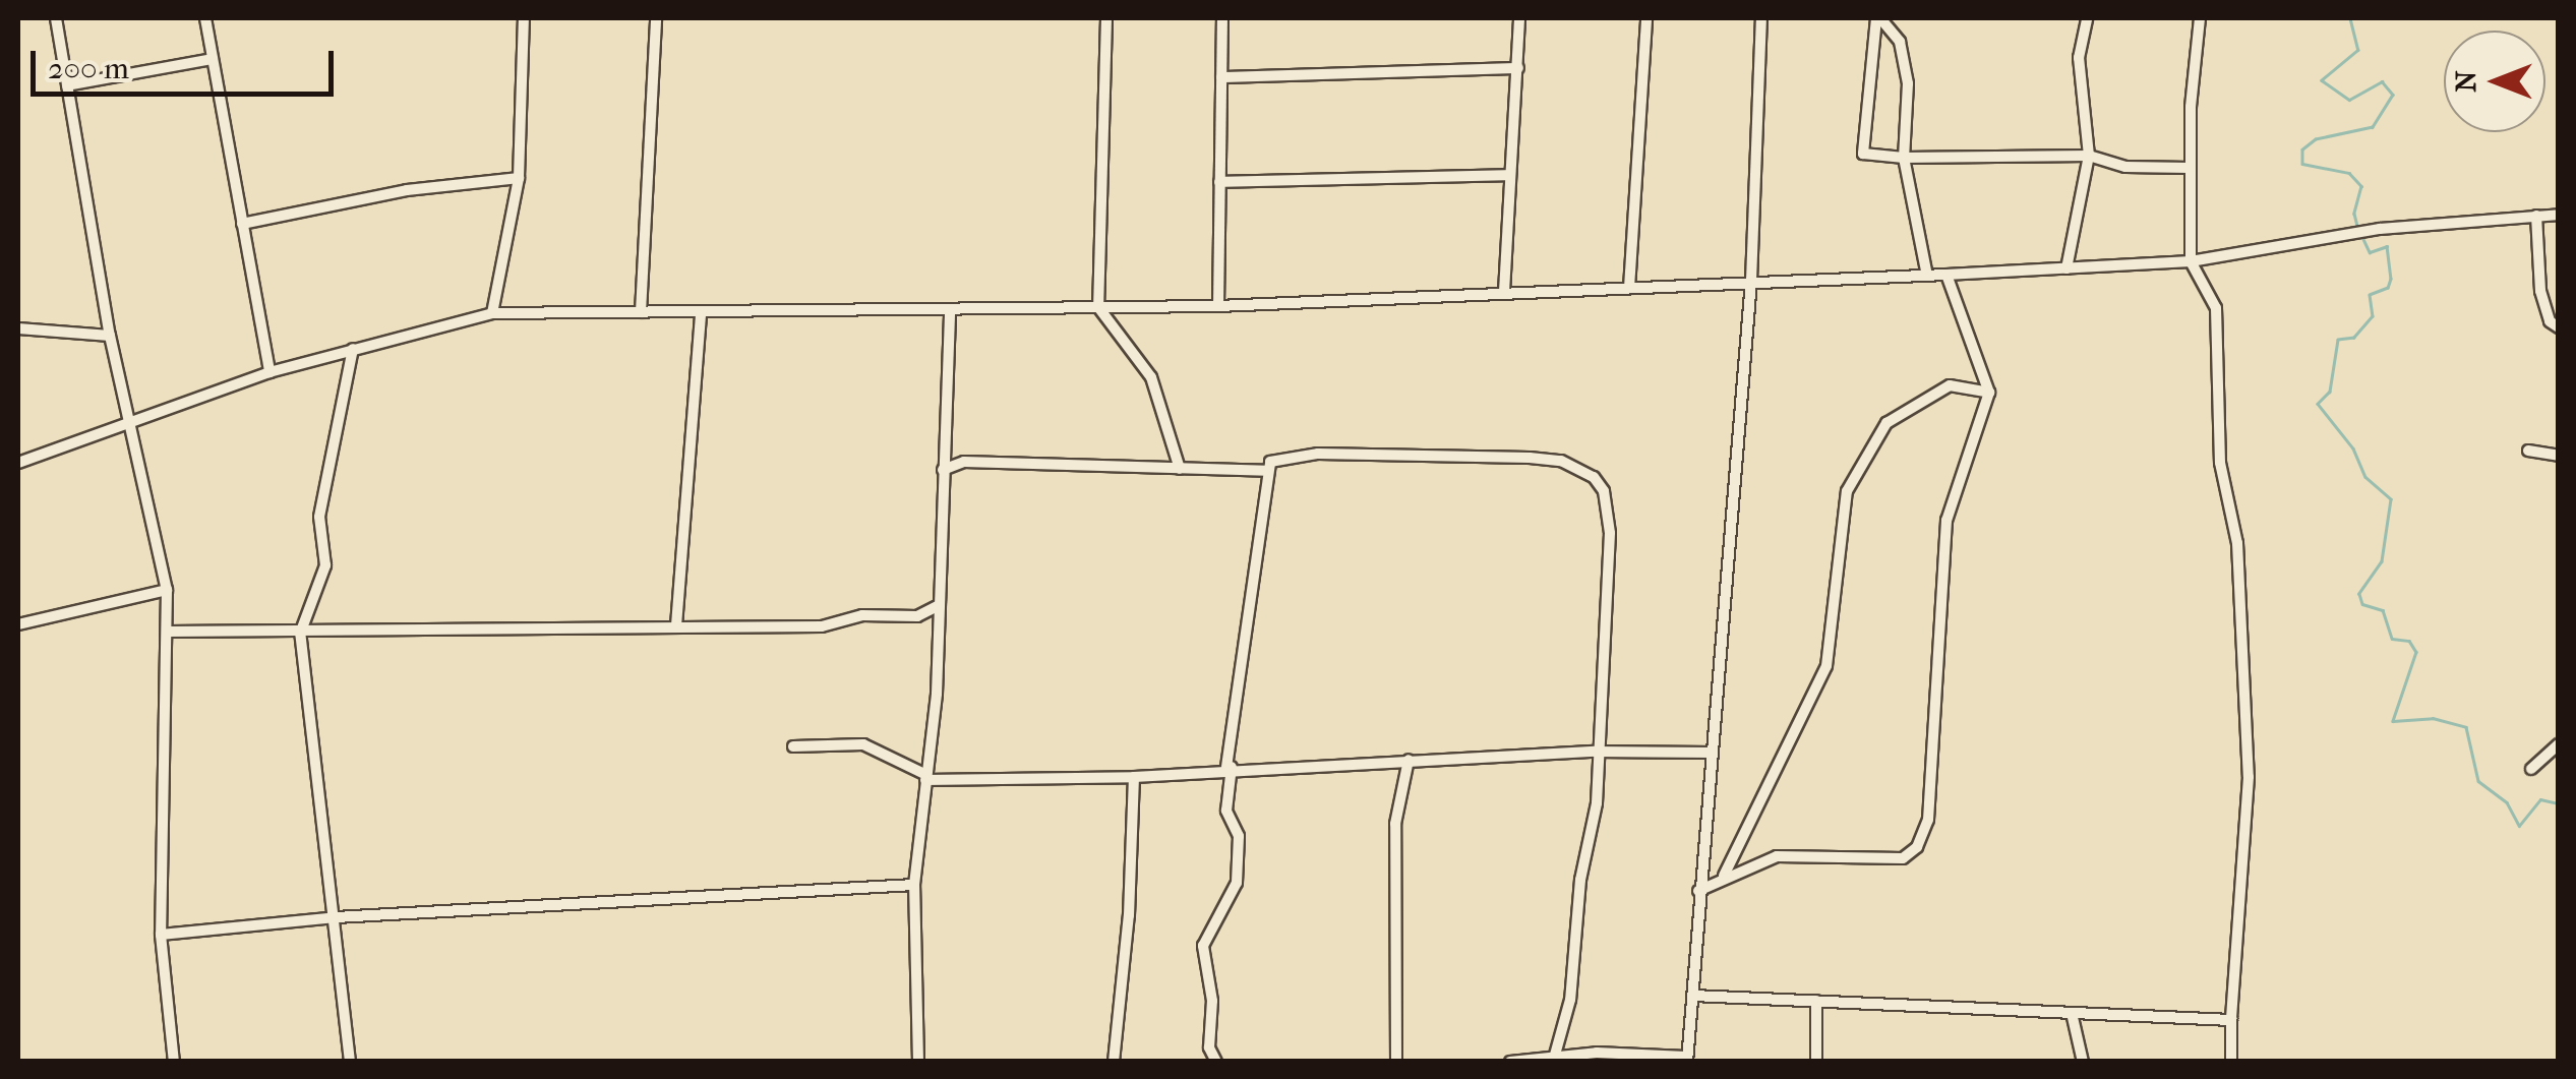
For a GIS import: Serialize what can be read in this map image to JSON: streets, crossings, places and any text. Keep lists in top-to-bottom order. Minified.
{"scale_bar":"200 m","north":"left"}
